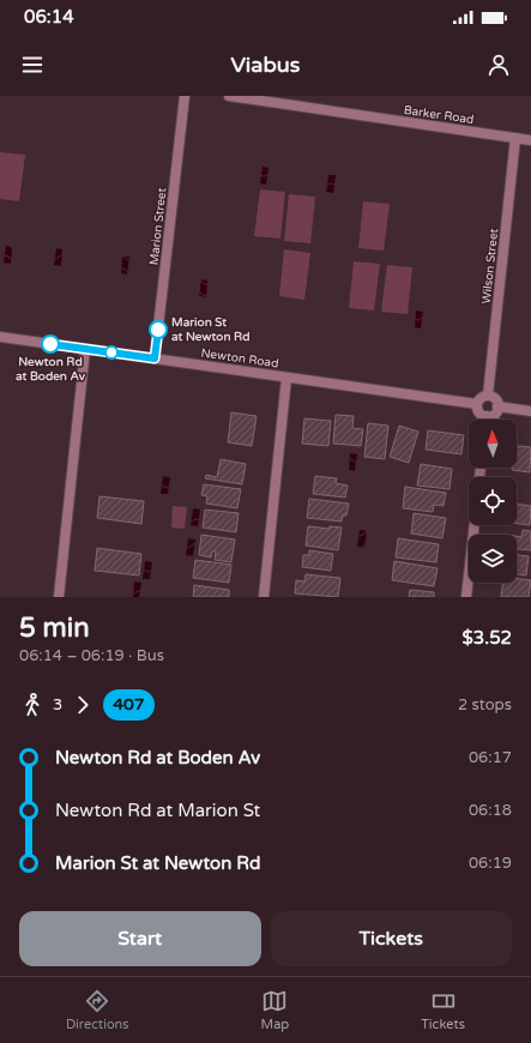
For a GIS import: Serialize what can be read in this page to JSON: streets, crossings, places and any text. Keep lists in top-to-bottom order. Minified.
{"streets":{"street":["Barker Road","Marion Street","Wilson Street","Newton Road"]},"crossings":[["Barker Road","Wilson Street"],["Marion Street","Newton Road"],["Wilson Street","Newton Road"]],"places":["Marion St at Newton Rd","Newton Rd at Boden Av"],"lines":["bus line 407"],"north":"top","page":{"status":"06:14","header":"Viabus","heading":["5 min","06:14 – 06:19 · Bus","$3.52"],"legs":["3","407","2 stops"],"list":[{"name":"Newton Rd at Boden Av","value":"06:17"},{"name":"Newton Rd at Marion St","value":"06:18"},{"name":"Marion St at Newton Rd","value":"06:19"}],"buttons":["Start","Tickets"],"tabs":["Directions","Map","Tickets"]}}
